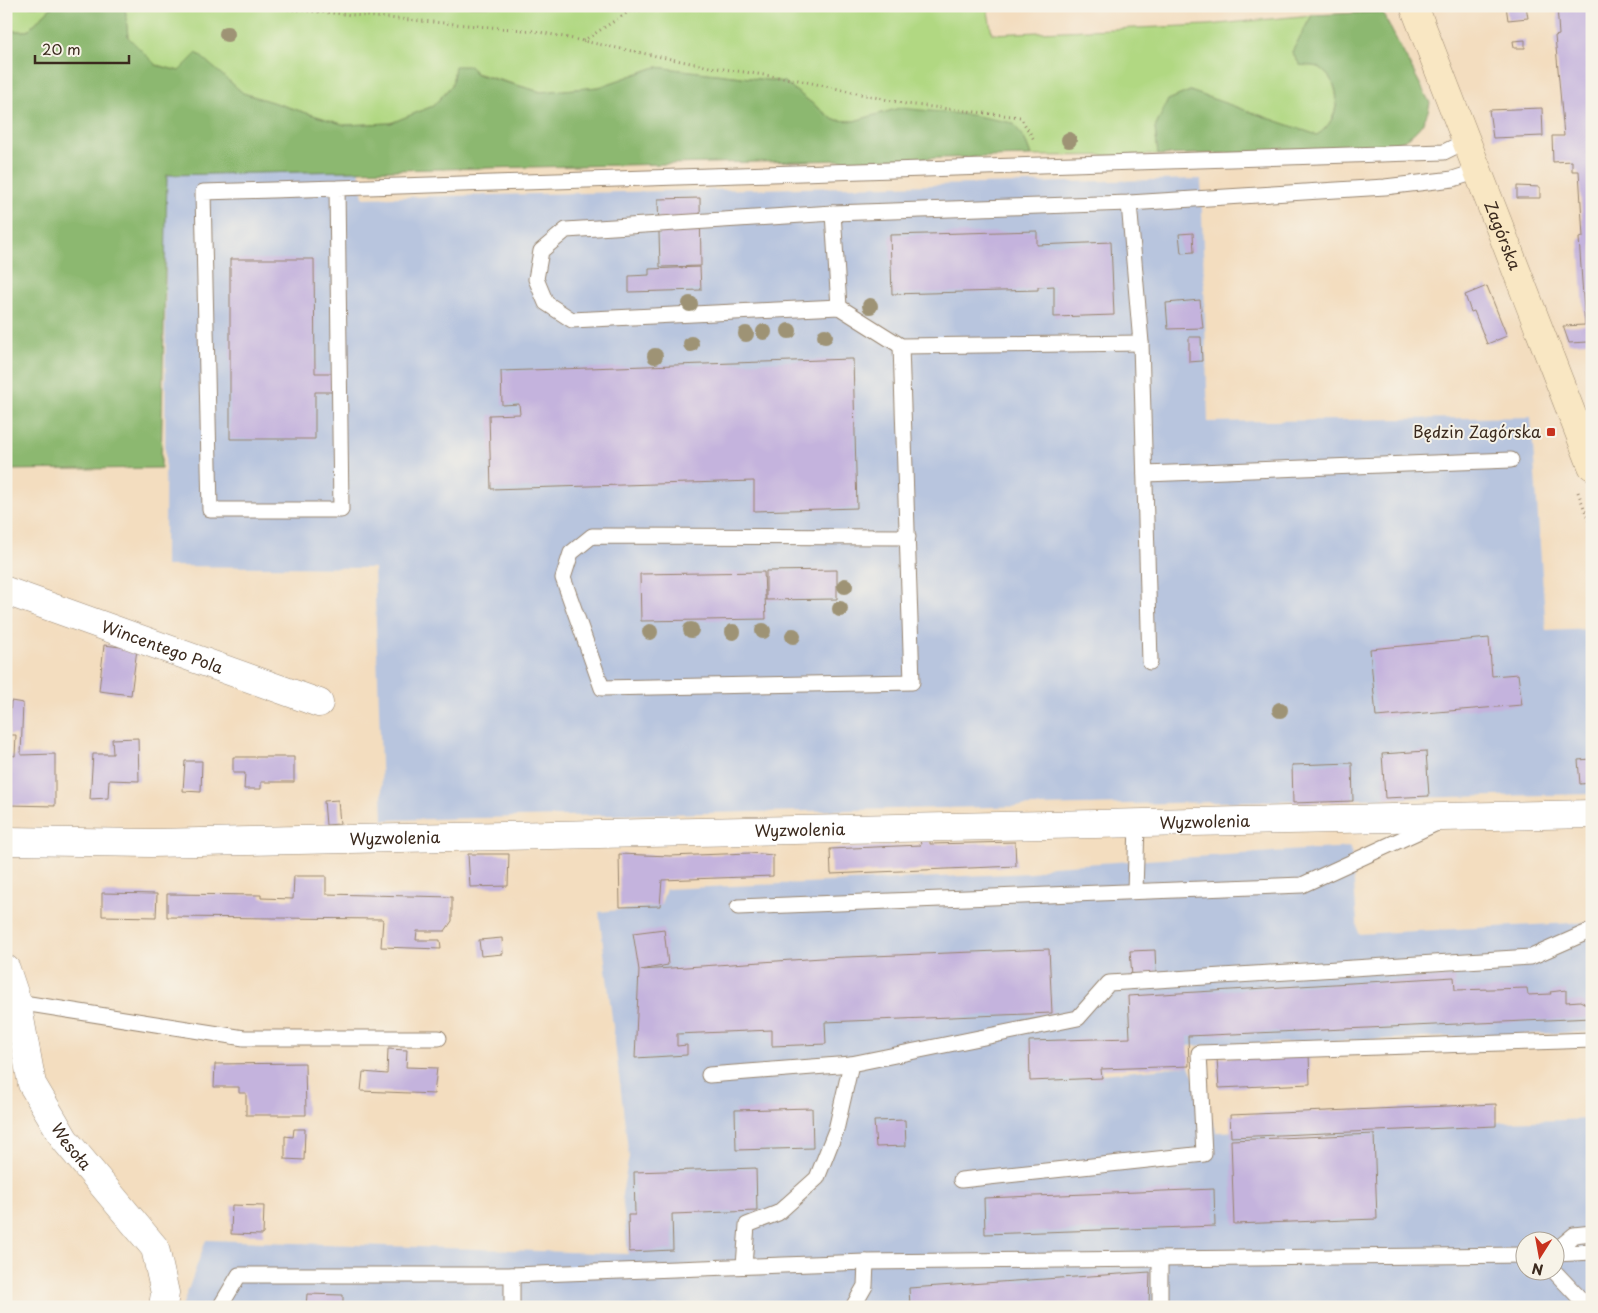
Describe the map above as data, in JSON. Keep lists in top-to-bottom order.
{
  "streets": {
    "street": [
      "Zagórska",
      "Wincentego Pola",
      "Wyzwolenia",
      "Wesoła"
    ]
  },
  "places": {
    "transit": ["Będzin Zagórska"]
  },
  "scale_bar": "20 m",
  "north": "bottom"
}
